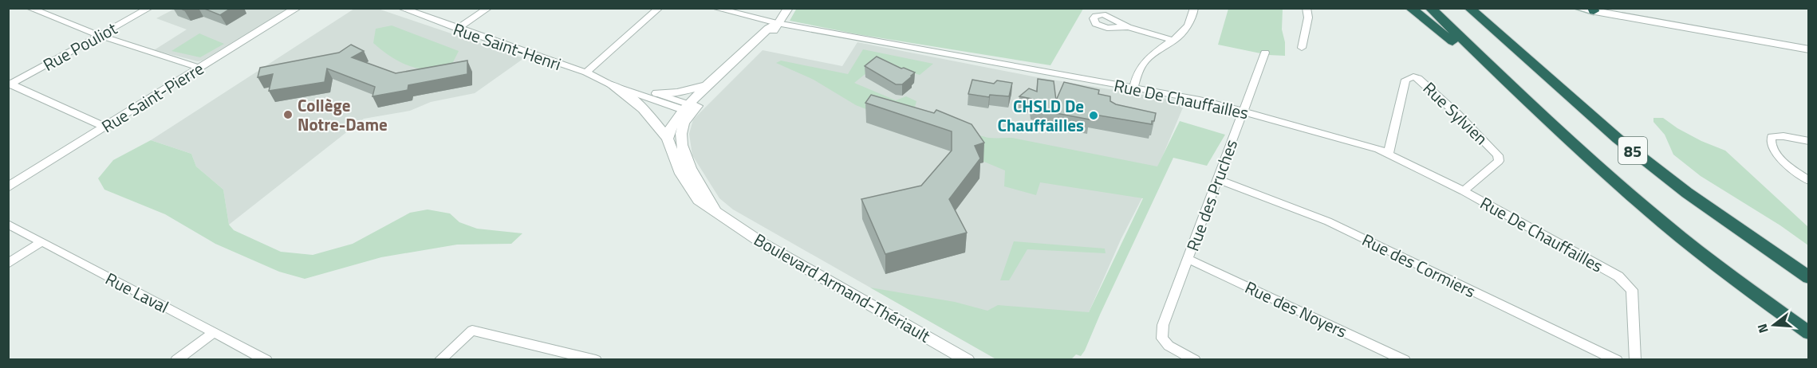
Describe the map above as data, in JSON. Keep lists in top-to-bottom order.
{
  "streets": {
    "highway": ["85"],
    "street": [
      "Rue Pouliot",
      "Rue Saint-Henri",
      "Rue Saint-Pierre",
      "Rue De Chauffailles",
      "Rue Sylvien",
      "Rue des Pruches",
      "Rue des Cormiers",
      "Boulevard Armand-Thériault",
      "Rue Laval",
      "Rue des Noyers"
    ]
  },
  "crossings": [
    ["Rue Saint-Henri", "Boulevard Armand-Thériault"],
    ["Rue De Chauffailles", "Rue Sylvien"],
    ["Rue De Chauffailles", "Rue des Pruches"],
    ["Rue De Chauffailles", "Boulevard Armand-Thériault"],
    ["Rue des Pruches", "Rue des Cormiers"],
    ["Rue des Pruches", "Rue des Noyers"]
  ],
  "places": ["Collège Notre-Dame", "CHSLD De Chauffailles"],
  "north": "left"
}
